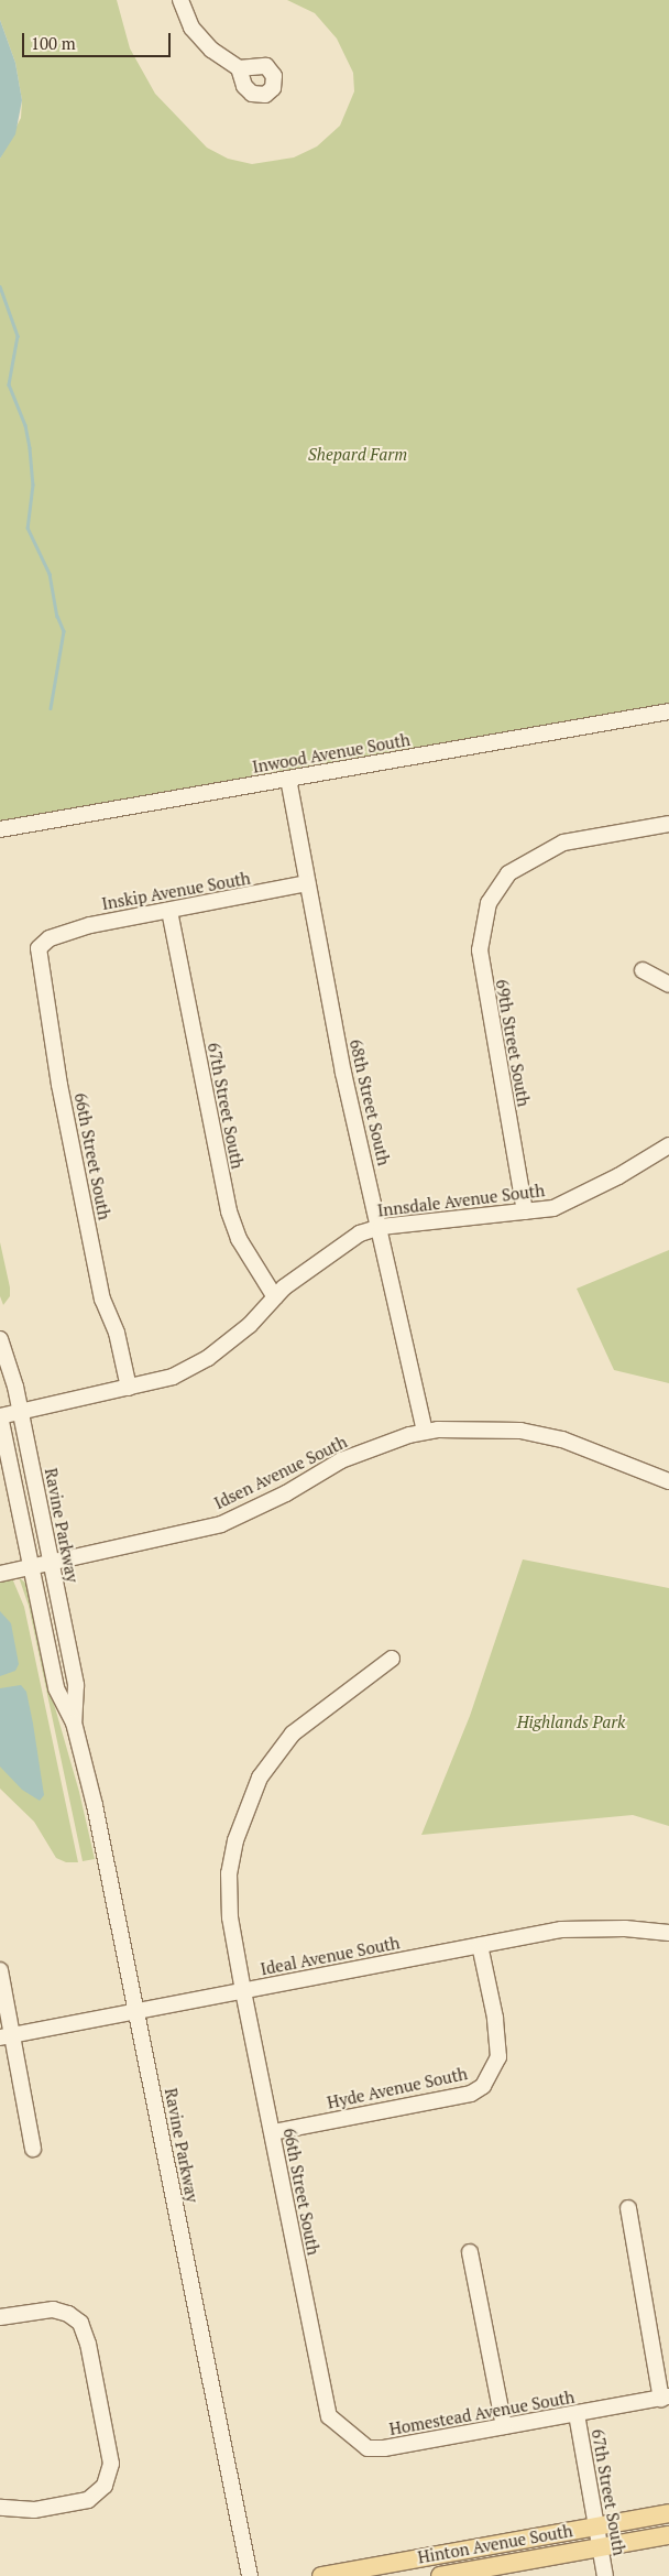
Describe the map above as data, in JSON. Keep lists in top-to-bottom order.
{
  "streets": {
    "main road": ["Hinton Avenue South"],
    "street": [
      "Inwood Avenue South",
      "Inskip Avenue South",
      "69th Street South",
      "68th Street South",
      "67th Street South",
      "66th Street South",
      "Innsdale Avenue South",
      "Idsen Avenue South",
      "Ravine Parkway",
      "Ideal Avenue South",
      "Hyde Avenue South",
      "Homestead Avenue South"
    ]
  },
  "crossings": [
    ["Inwood Avenue South", "68th Street South"],
    ["Inskip Avenue South", "68th Street South"],
    ["Inskip Avenue South", "67th Street South"],
    ["Inskip Avenue South", "66th Street South"],
    ["69th Street South", "Innsdale Avenue South"],
    ["68th Street South", "Innsdale Avenue South"],
    ["68th Street South", "Idsen Avenue South"],
    ["67th Street South", "Innsdale Avenue South"],
    ["67th Street South", "Homestead Avenue South"],
    ["67th Street South", "Hinton Avenue South"],
    ["66th Street South", "Innsdale Avenue South"],
    ["66th Street South", "Ideal Avenue South"],
    ["66th Street South", "Hyde Avenue South"],
    ["66th Street South", "Homestead Avenue South"],
    ["Innsdale Avenue South", "Ravine Parkway"],
    ["Idsen Avenue South", "Ravine Parkway"],
    ["Ravine Parkway", "Ideal Avenue South"],
    ["Ideal Avenue South", "Hyde Avenue South"]
  ],
  "parks": ["Shepard Farm", "Highlands Park"],
  "scale_bar": "100 m"
}
